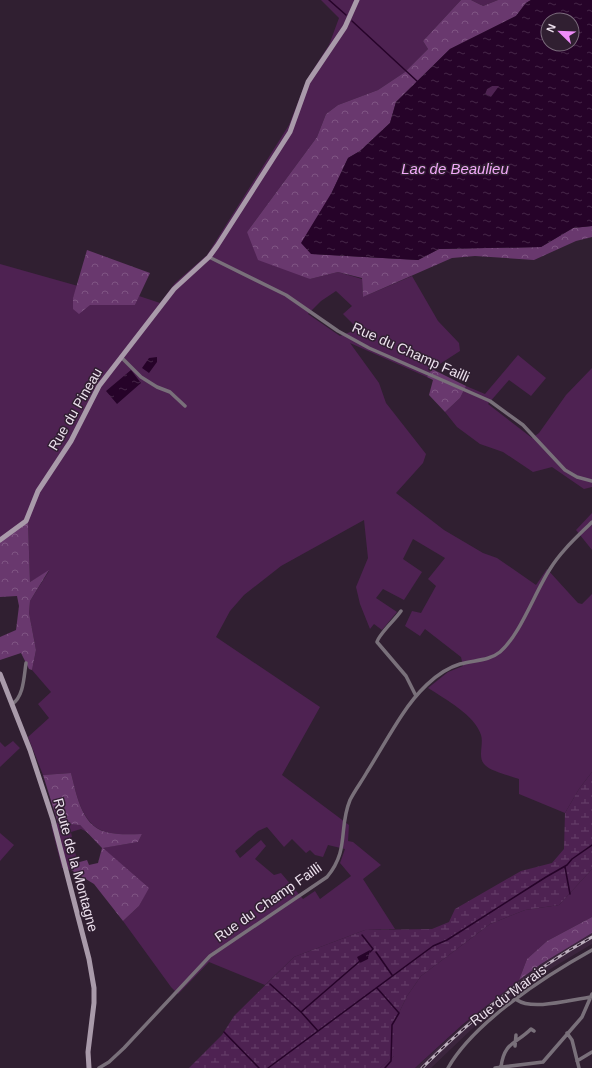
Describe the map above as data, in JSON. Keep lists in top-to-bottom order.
{
  "streets": {
    "street": [
      "Rue du Champ Failli",
      "Rue du Pineau",
      "Route de la Montagne",
      "Rue du Marais"
    ]
  },
  "crossings": [
    ["Rue du Champ Failli", "Rue du Pineau"]
  ],
  "water": ["Lac de Beaulieu"],
  "north": "top left"
}
